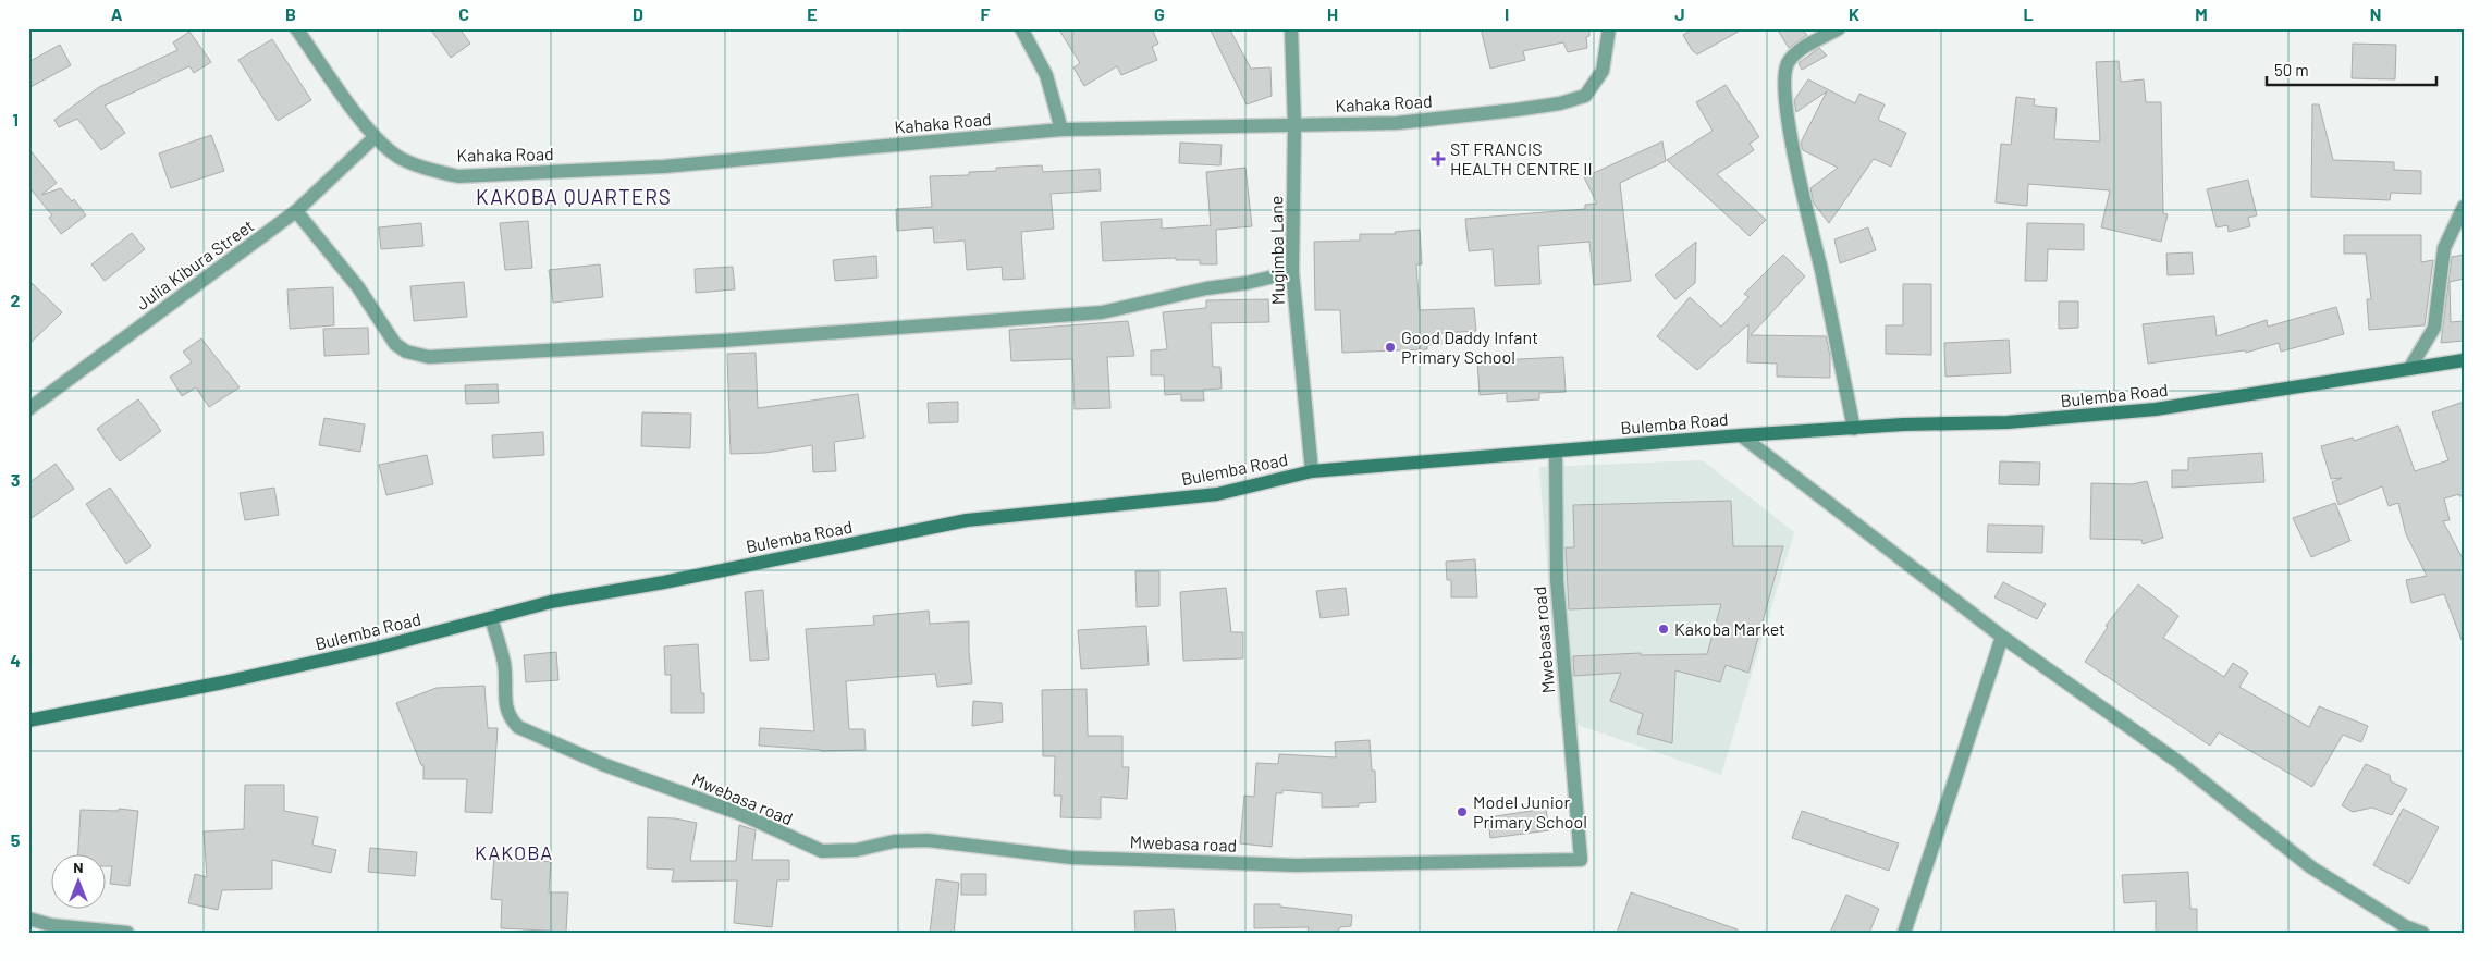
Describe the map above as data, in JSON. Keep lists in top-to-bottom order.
{
  "streets": {
    "main road": ["Bulemba Road"],
    "street": [
      "Kahaka Road",
      "Mugimba Lane",
      "Julia Kibura Street",
      "Mwebasa road"
    ]
  },
  "crossings": [
    ["Kahaka Road", "Mugimba Lane"],
    ["Kahaka Road", "Julia Kibura Street"],
    ["Mugimba Lane", "Bulemba Road"],
    ["Bulemba Road", "Mwebasa road"]
  ],
  "districts": ["KAKOBA QUARTERS", "KAKOBA"],
  "places": {
    "health": ["ST FRANCIS HEALTH CENTRE II"],
    "other": ["Good Daddy Infant Primary School", "Kakoba Market", "Model Junior Primary School"]
  },
  "scale_bar": "50 m",
  "north": "top",
  "grid": {
    "columns": [
      "A",
      "B",
      "C",
      "D",
      "E",
      "F",
      "G",
      "H",
      "I",
      "J",
      "K",
      "L",
      "M",
      "N"
    ],
    "rows": [
      "1",
      "2",
      "3",
      "4",
      "5"
    ]
  }
}
